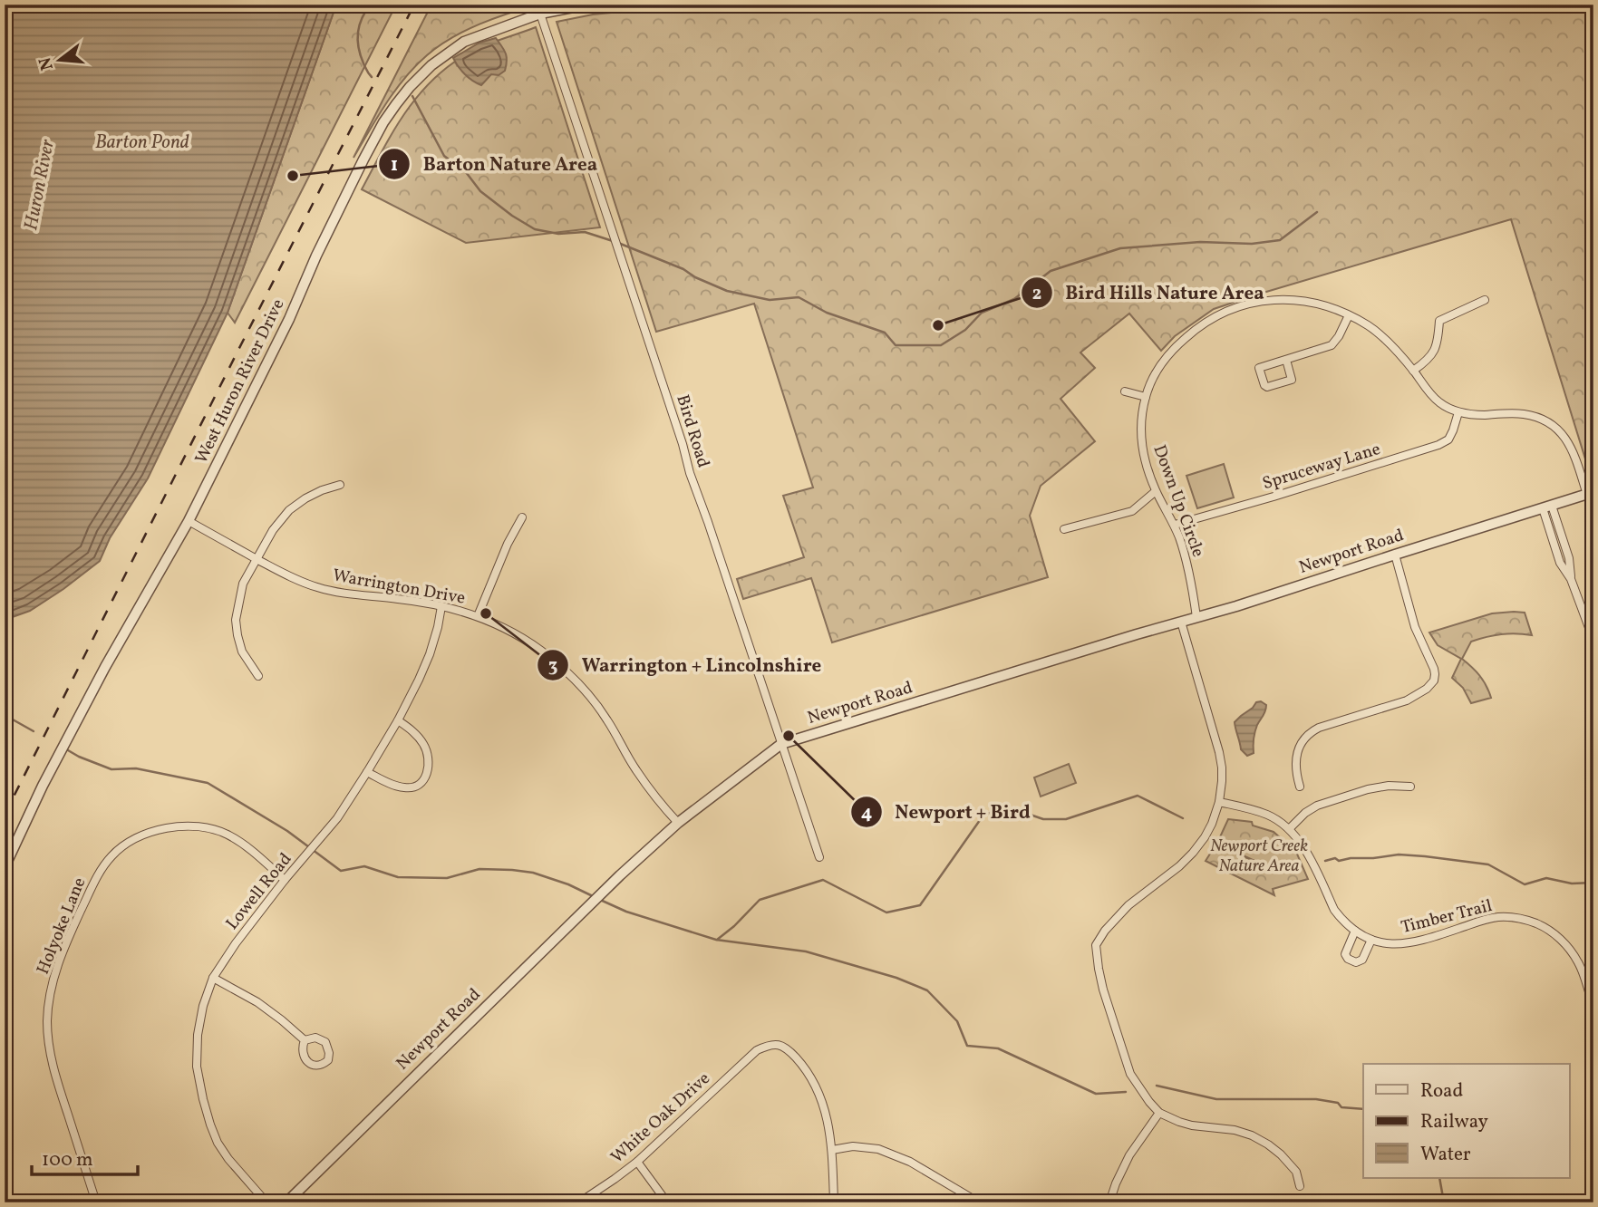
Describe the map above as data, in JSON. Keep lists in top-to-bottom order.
{
  "streets": {
    "street": [
      "West Huron River Drive",
      "Bird Road",
      "Spruceway Lane",
      "Down Up Circle",
      "Newport Road",
      "Warrington Drive",
      "Lowell Road",
      "Timber Trail",
      "Holyoke Lane",
      "White Oak Drive"
    ]
  },
  "crossings": [
    ["West Huron River Drive", "Bird Road"],
    ["West Huron River Drive", "Warrington Drive"],
    ["Bird Road", "Newport Road"],
    ["Spruceway Lane", "Down Up Circle"],
    ["Down Up Circle", "Newport Road"],
    ["Newport Road", "Warrington Drive"],
    ["Warrington Drive", "Lowell Road"],
    ["Lowell Road", "Holyoke Lane"]
  ],
  "water": ["Barton Pond", "Huron River"],
  "parks": ["Newport Creek Nature Area"],
  "places": [
    "Barton Nature Area",
    "Bird Hills Nature Area",
    "Warrington + Lincolnshire",
    "Newport + Bird"
  ],
  "legend": ["Road", "Railway", "Water"],
  "scale_bar": "100 m",
  "north": "left"
}
